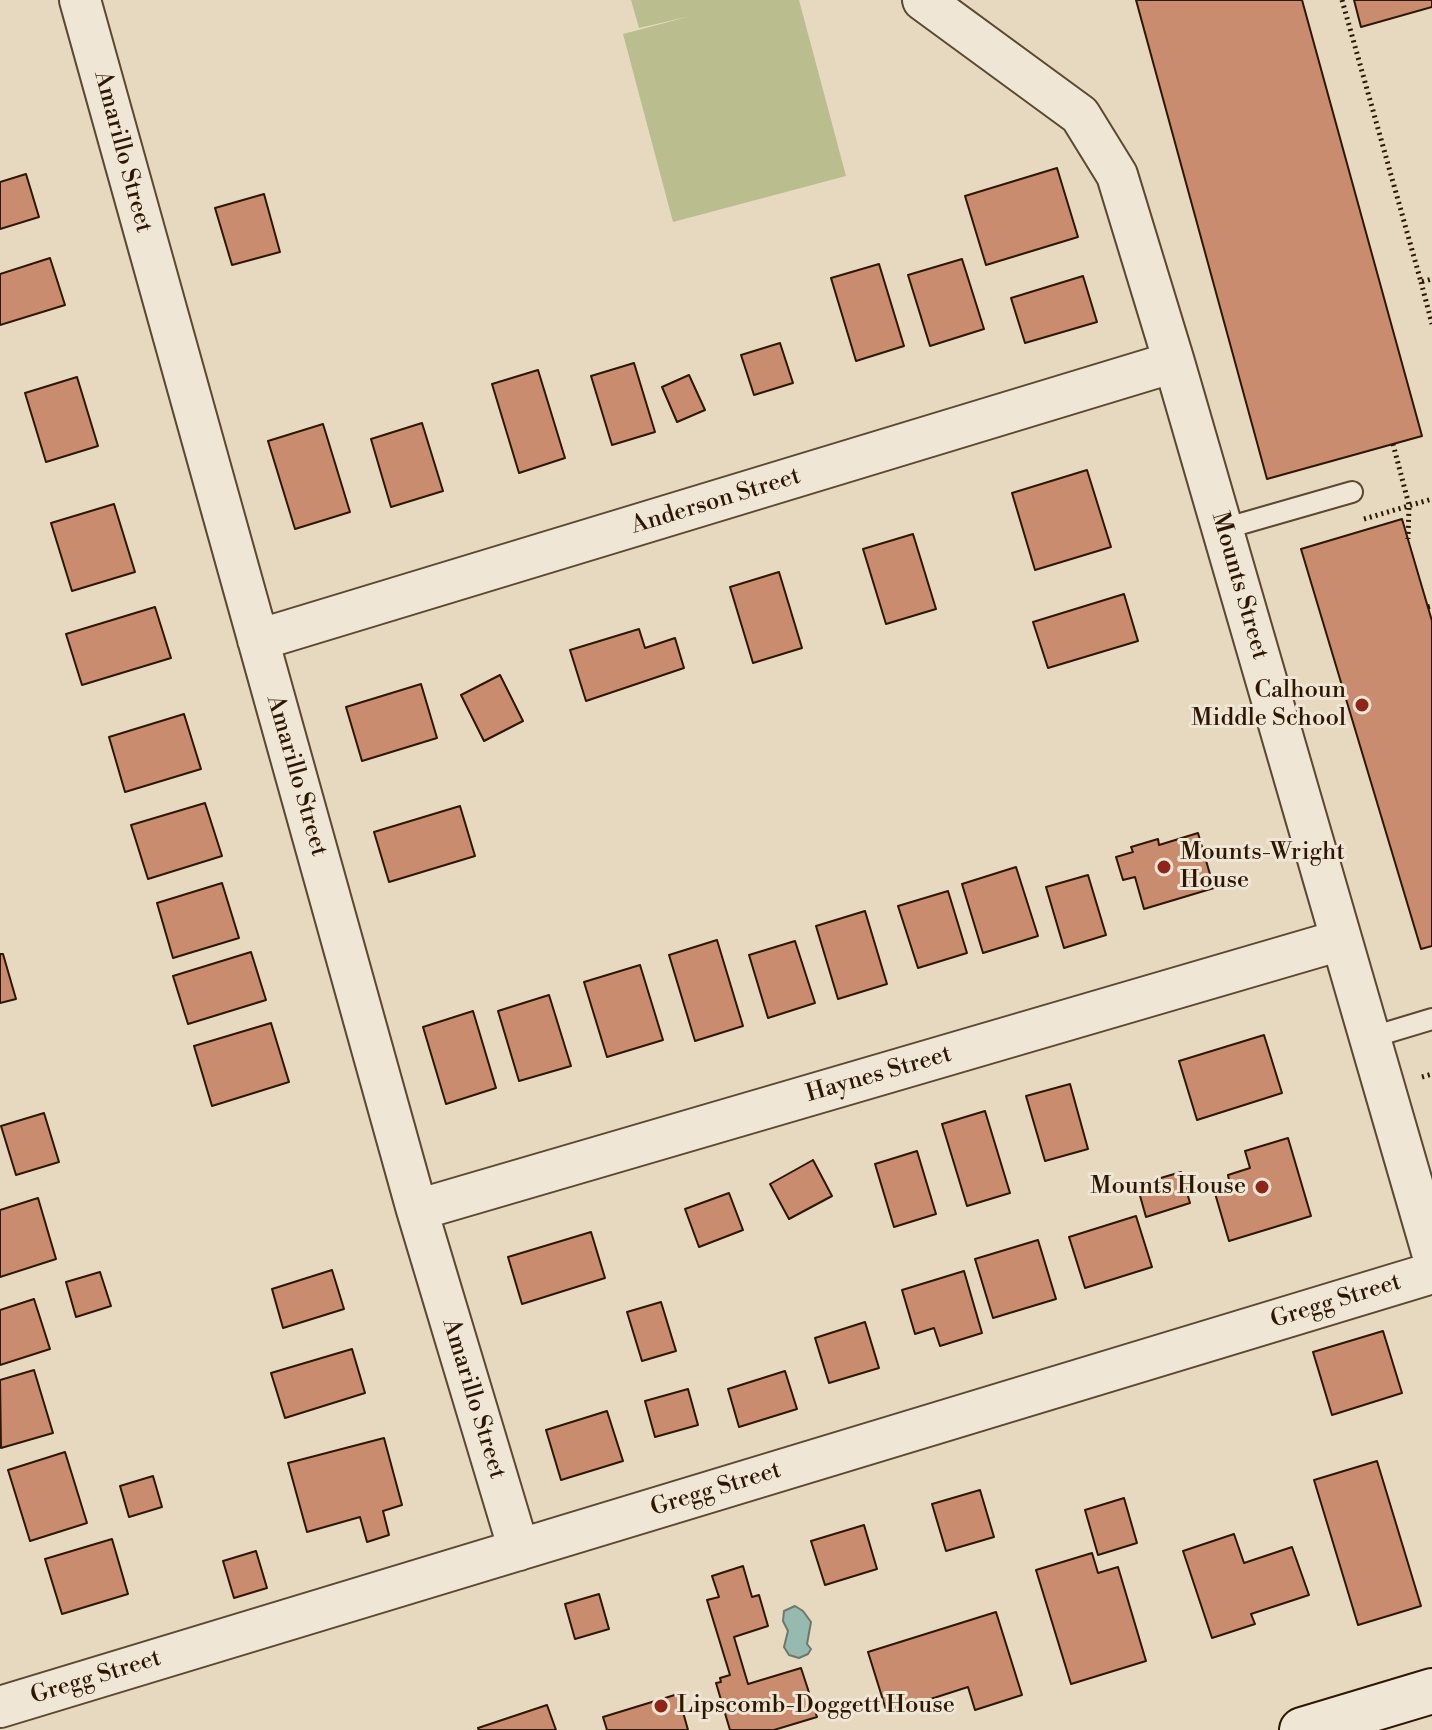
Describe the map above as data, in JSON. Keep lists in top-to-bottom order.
{
  "streets": {
    "street": [
      "Amarillo Street",
      "Anderson Street",
      "Mounts Street",
      "Haynes Street",
      "Gregg Street"
    ]
  },
  "crossings": [
    ["Amarillo Street", "Anderson Street"],
    ["Amarillo Street", "Haynes Street"],
    ["Amarillo Street", "Gregg Street"],
    ["Anderson Street", "Mounts Street"],
    ["Mounts Street", "Haynes Street"]
  ],
  "places": [
    "Calhoun Middle School",
    "Mounts-Wright House",
    "Mounts House",
    "Lipscomb-Doggett House"
  ]
}
